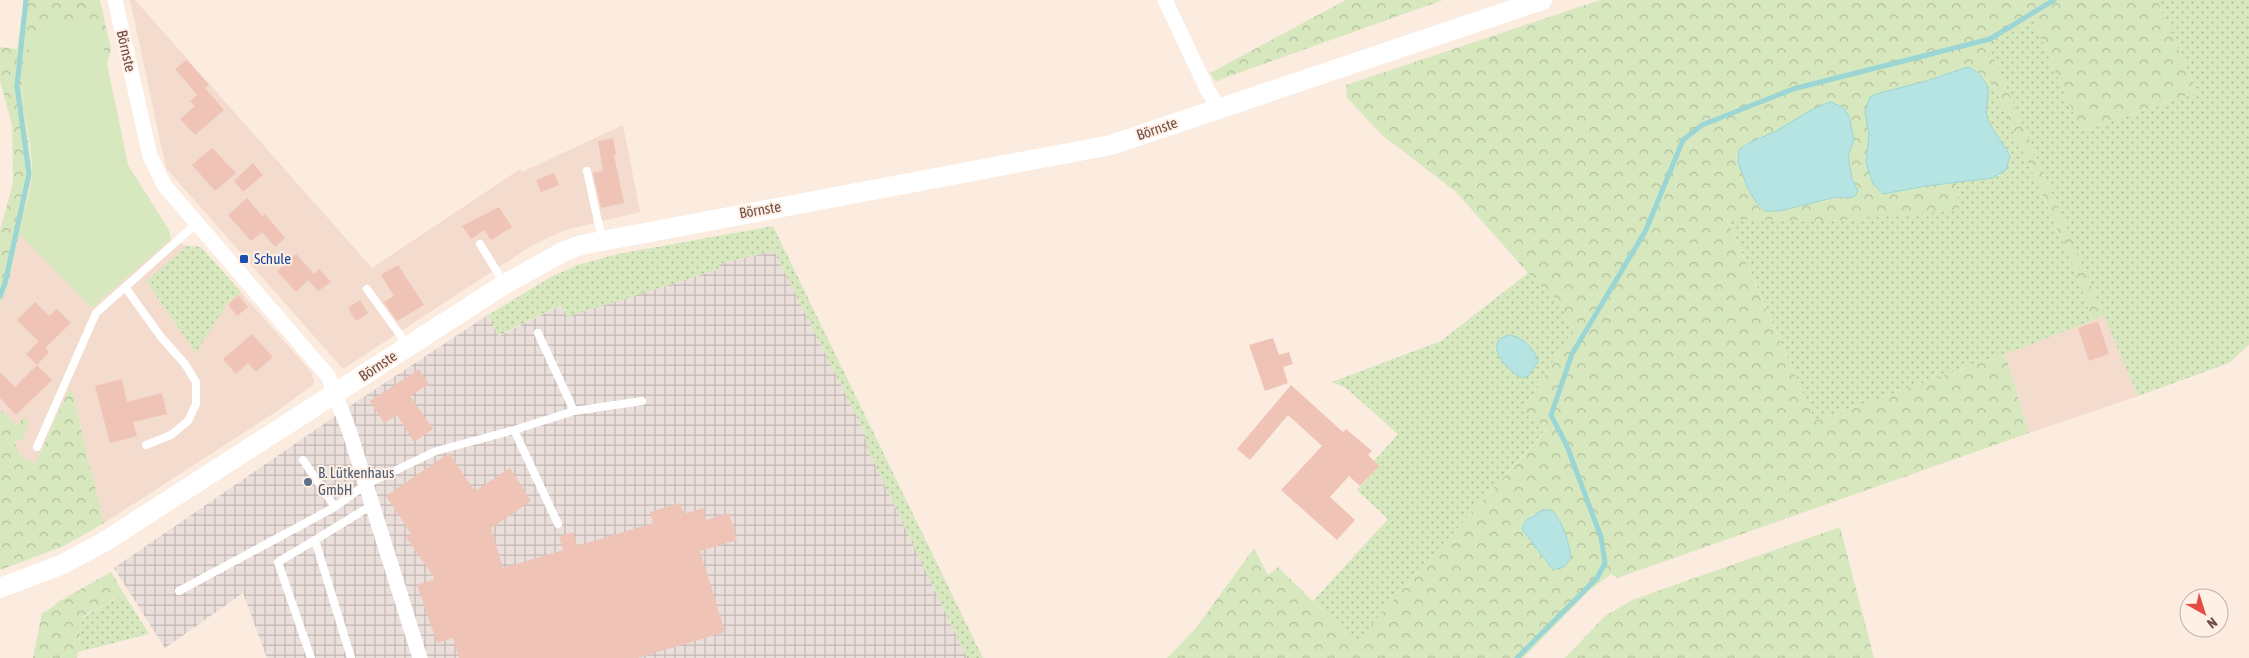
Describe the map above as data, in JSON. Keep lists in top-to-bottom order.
{
  "streets": {
    "street": ["Börnste"]
  },
  "places": {
    "transit": ["Schule"],
    "other": ["B. Lütkenhaus GmbH"]
  },
  "north": "bottom right"
}
